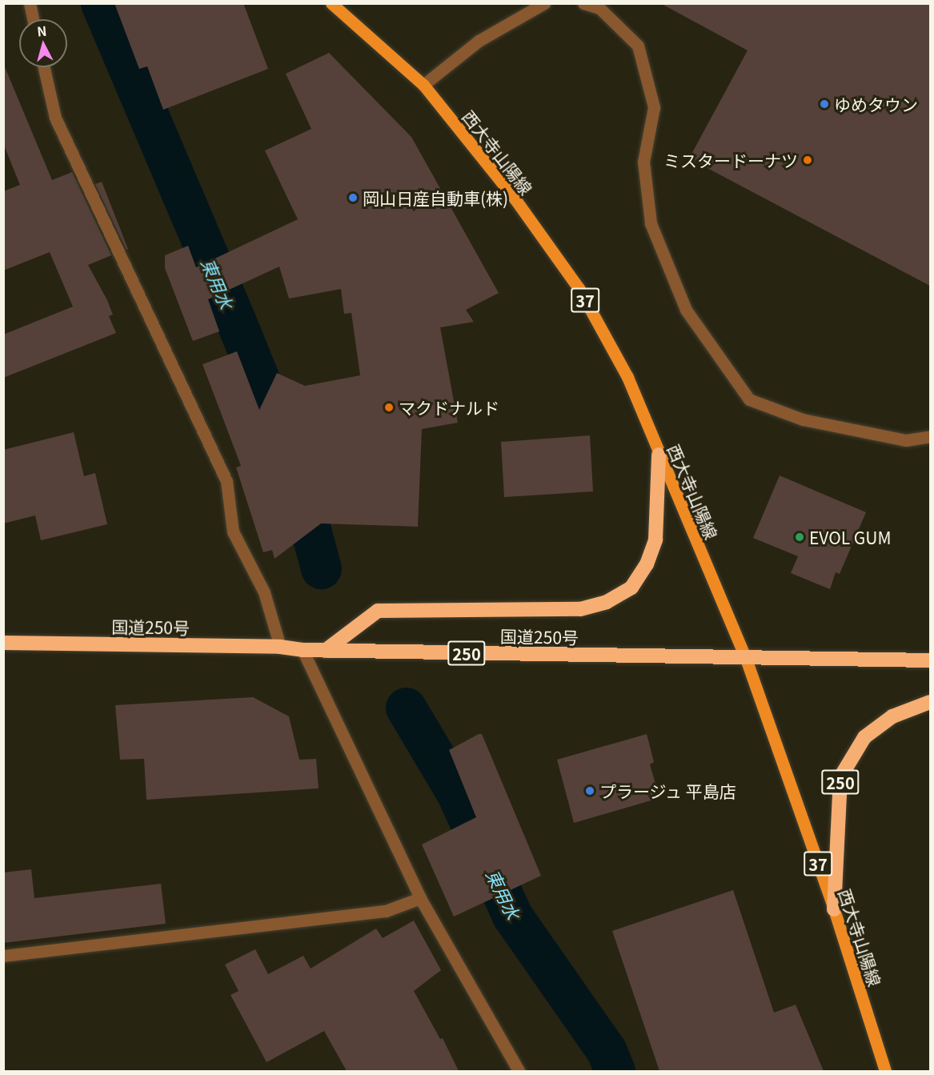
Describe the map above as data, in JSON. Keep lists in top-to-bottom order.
{
  "streets": {
    "highway": ["国道250号", "250"],
    "main road": ["西大寺山陽線", "37"]
  },
  "crossings": [
    ["西大寺山陽線", "国道250号"],
    ["西大寺山陽線", "250"]
  ],
  "water": ["東用水"],
  "places": [
    "ゆめタウン",
    "ミスタードーナツ",
    "岡山日産自動車(株)",
    "マクドナルド",
    "EVOL GUM",
    "プラージュ 平島店"
  ],
  "north": "top"
}
